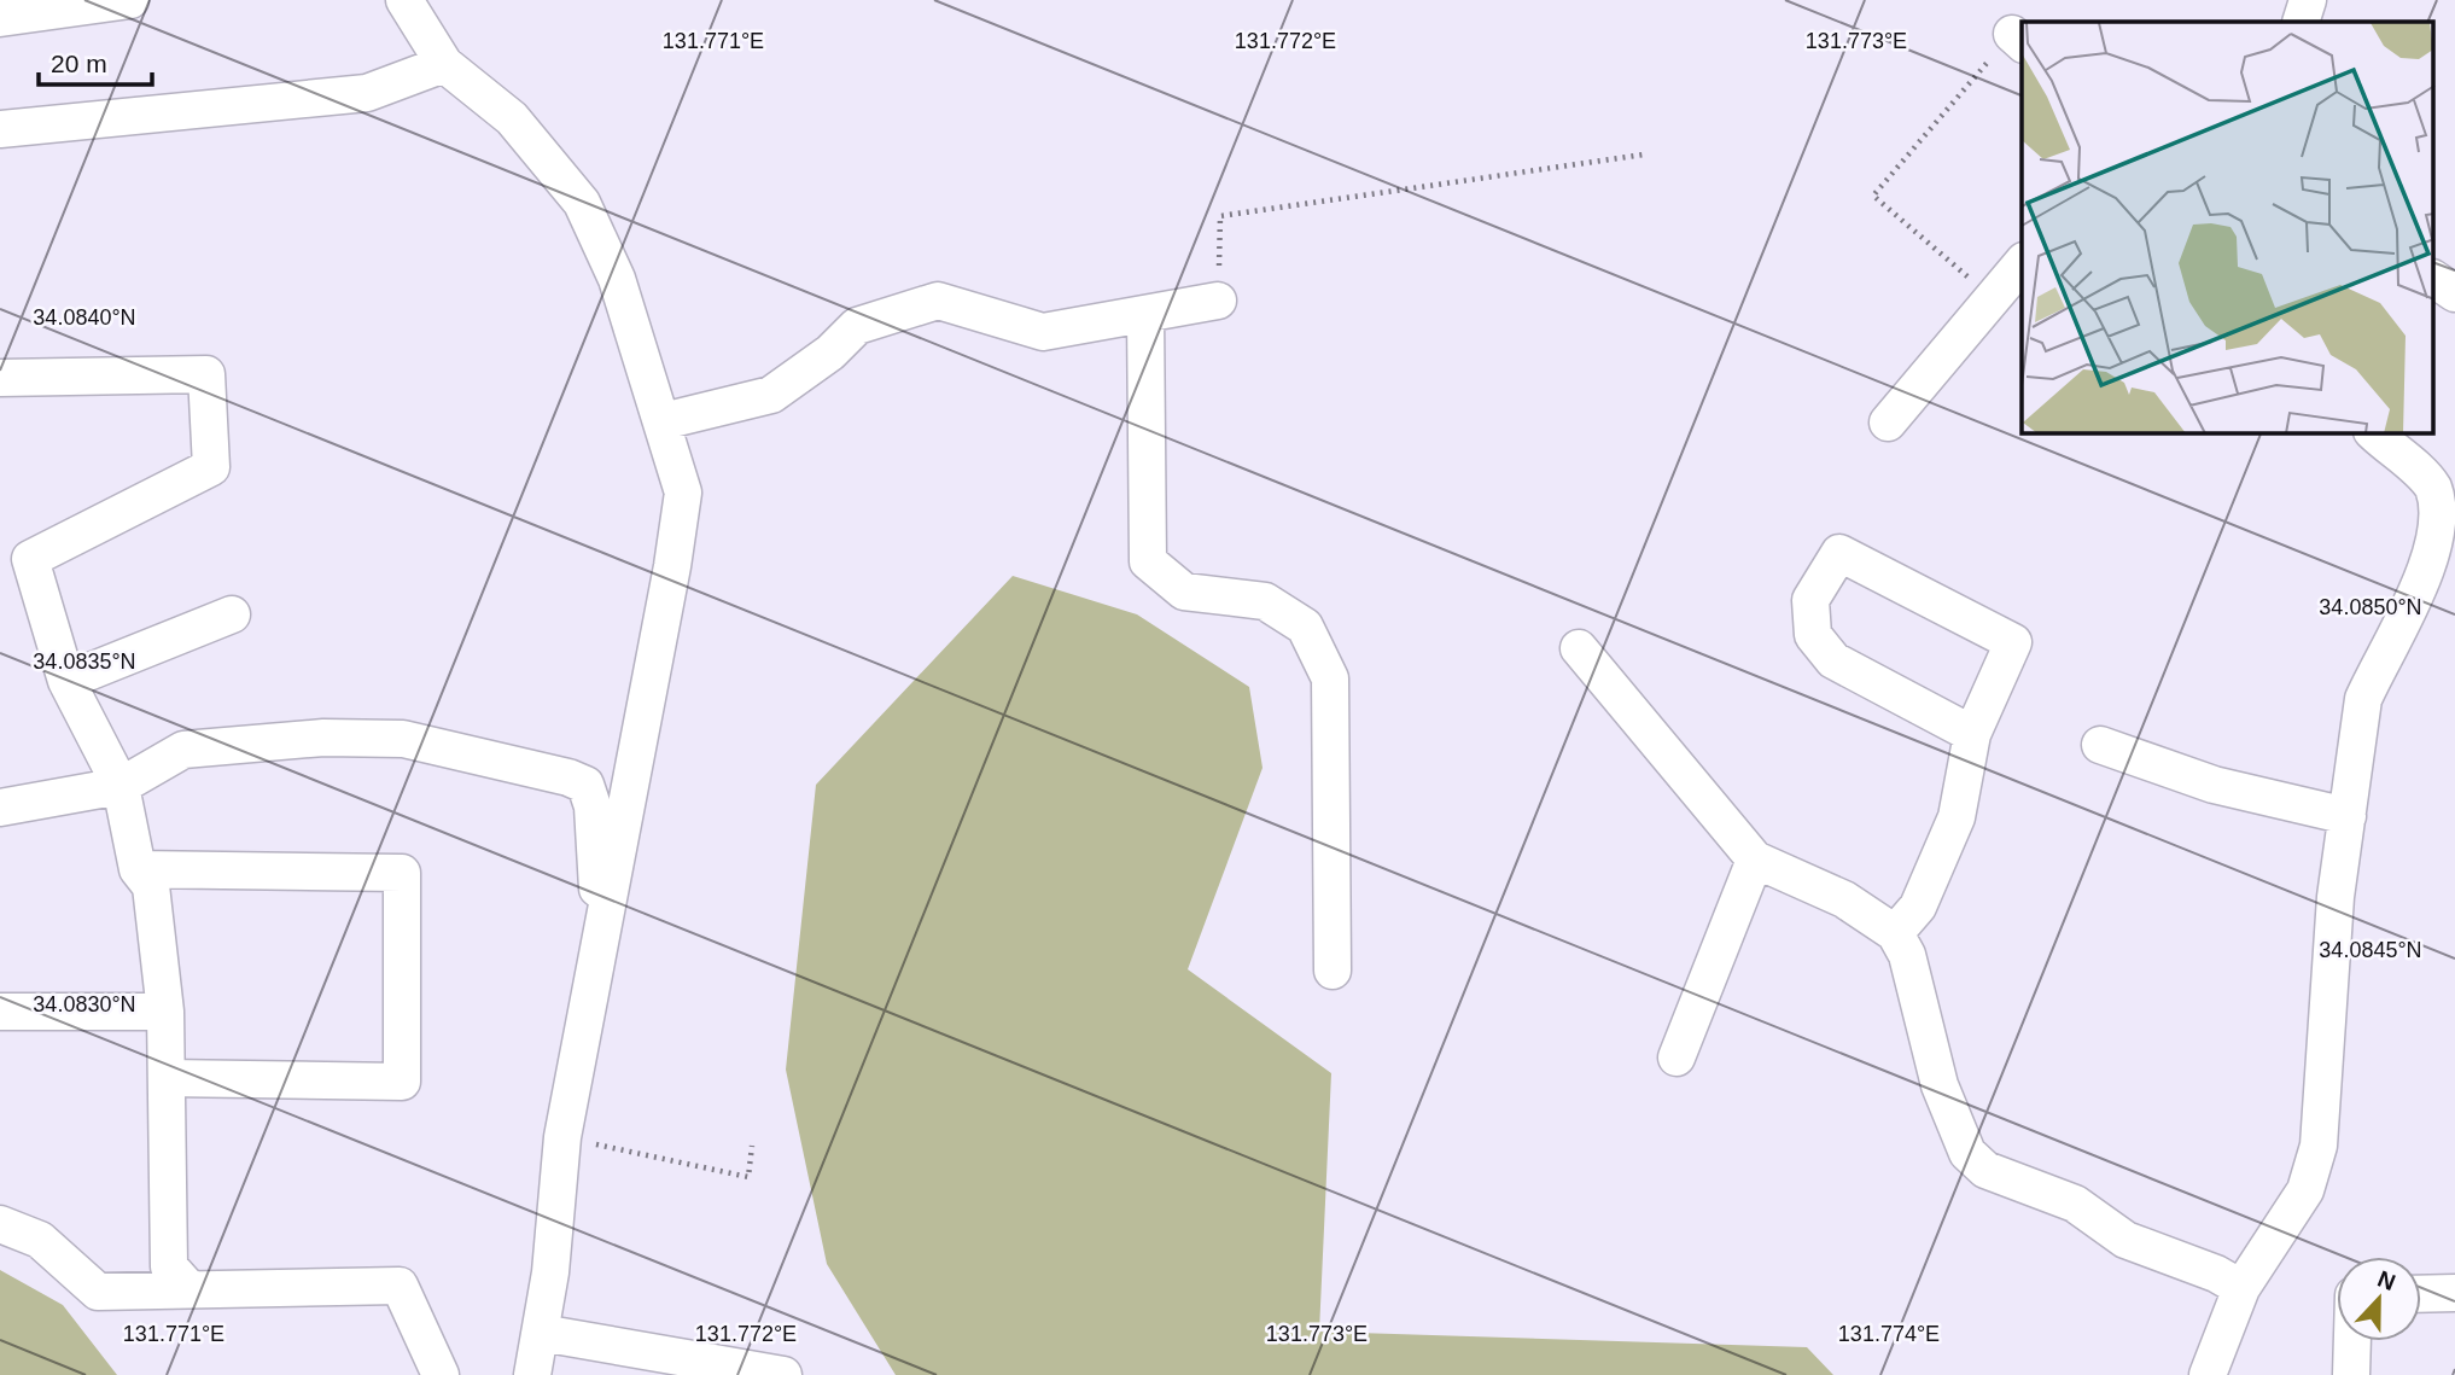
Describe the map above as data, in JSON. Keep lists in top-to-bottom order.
{
  "scale_bar": "20 m",
  "north": "top",
  "coordinates": [
    "131.771°E",
    "131.772°E",
    "131.773°E",
    "34.0840°N",
    "34.0850°N",
    "34.0835°N",
    "34.0845°N",
    "34.0830°N",
    "131.774°E"
  ]
}
